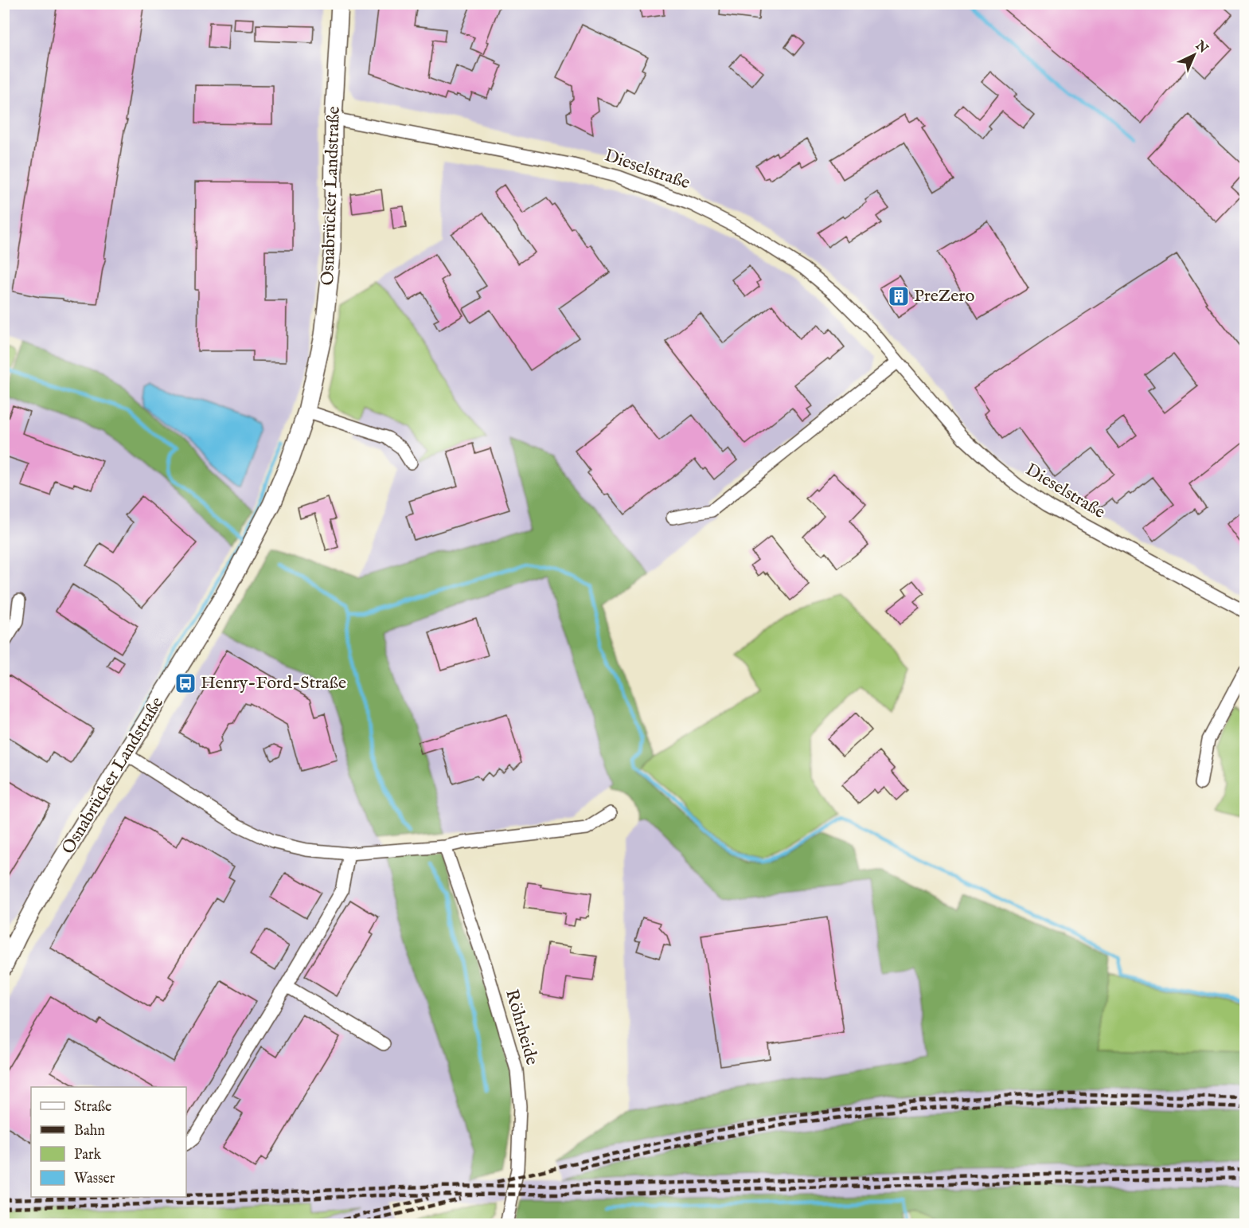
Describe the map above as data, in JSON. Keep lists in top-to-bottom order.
{
  "streets": {
    "street": ["Dieselstraße", "Osnabrücker Landstraße", "Röhrheide"]
  },
  "crossings": [
    ["Dieselstraße", "Osnabrücker Landstraße"]
  ],
  "places": {
    "building": ["PreZero"],
    "bus stop": ["Henry-Ford-Straße"]
  },
  "legend": [
    "Straße",
    "Bahn",
    "Park",
    "Wasser"
  ],
  "north": "top right"
}
